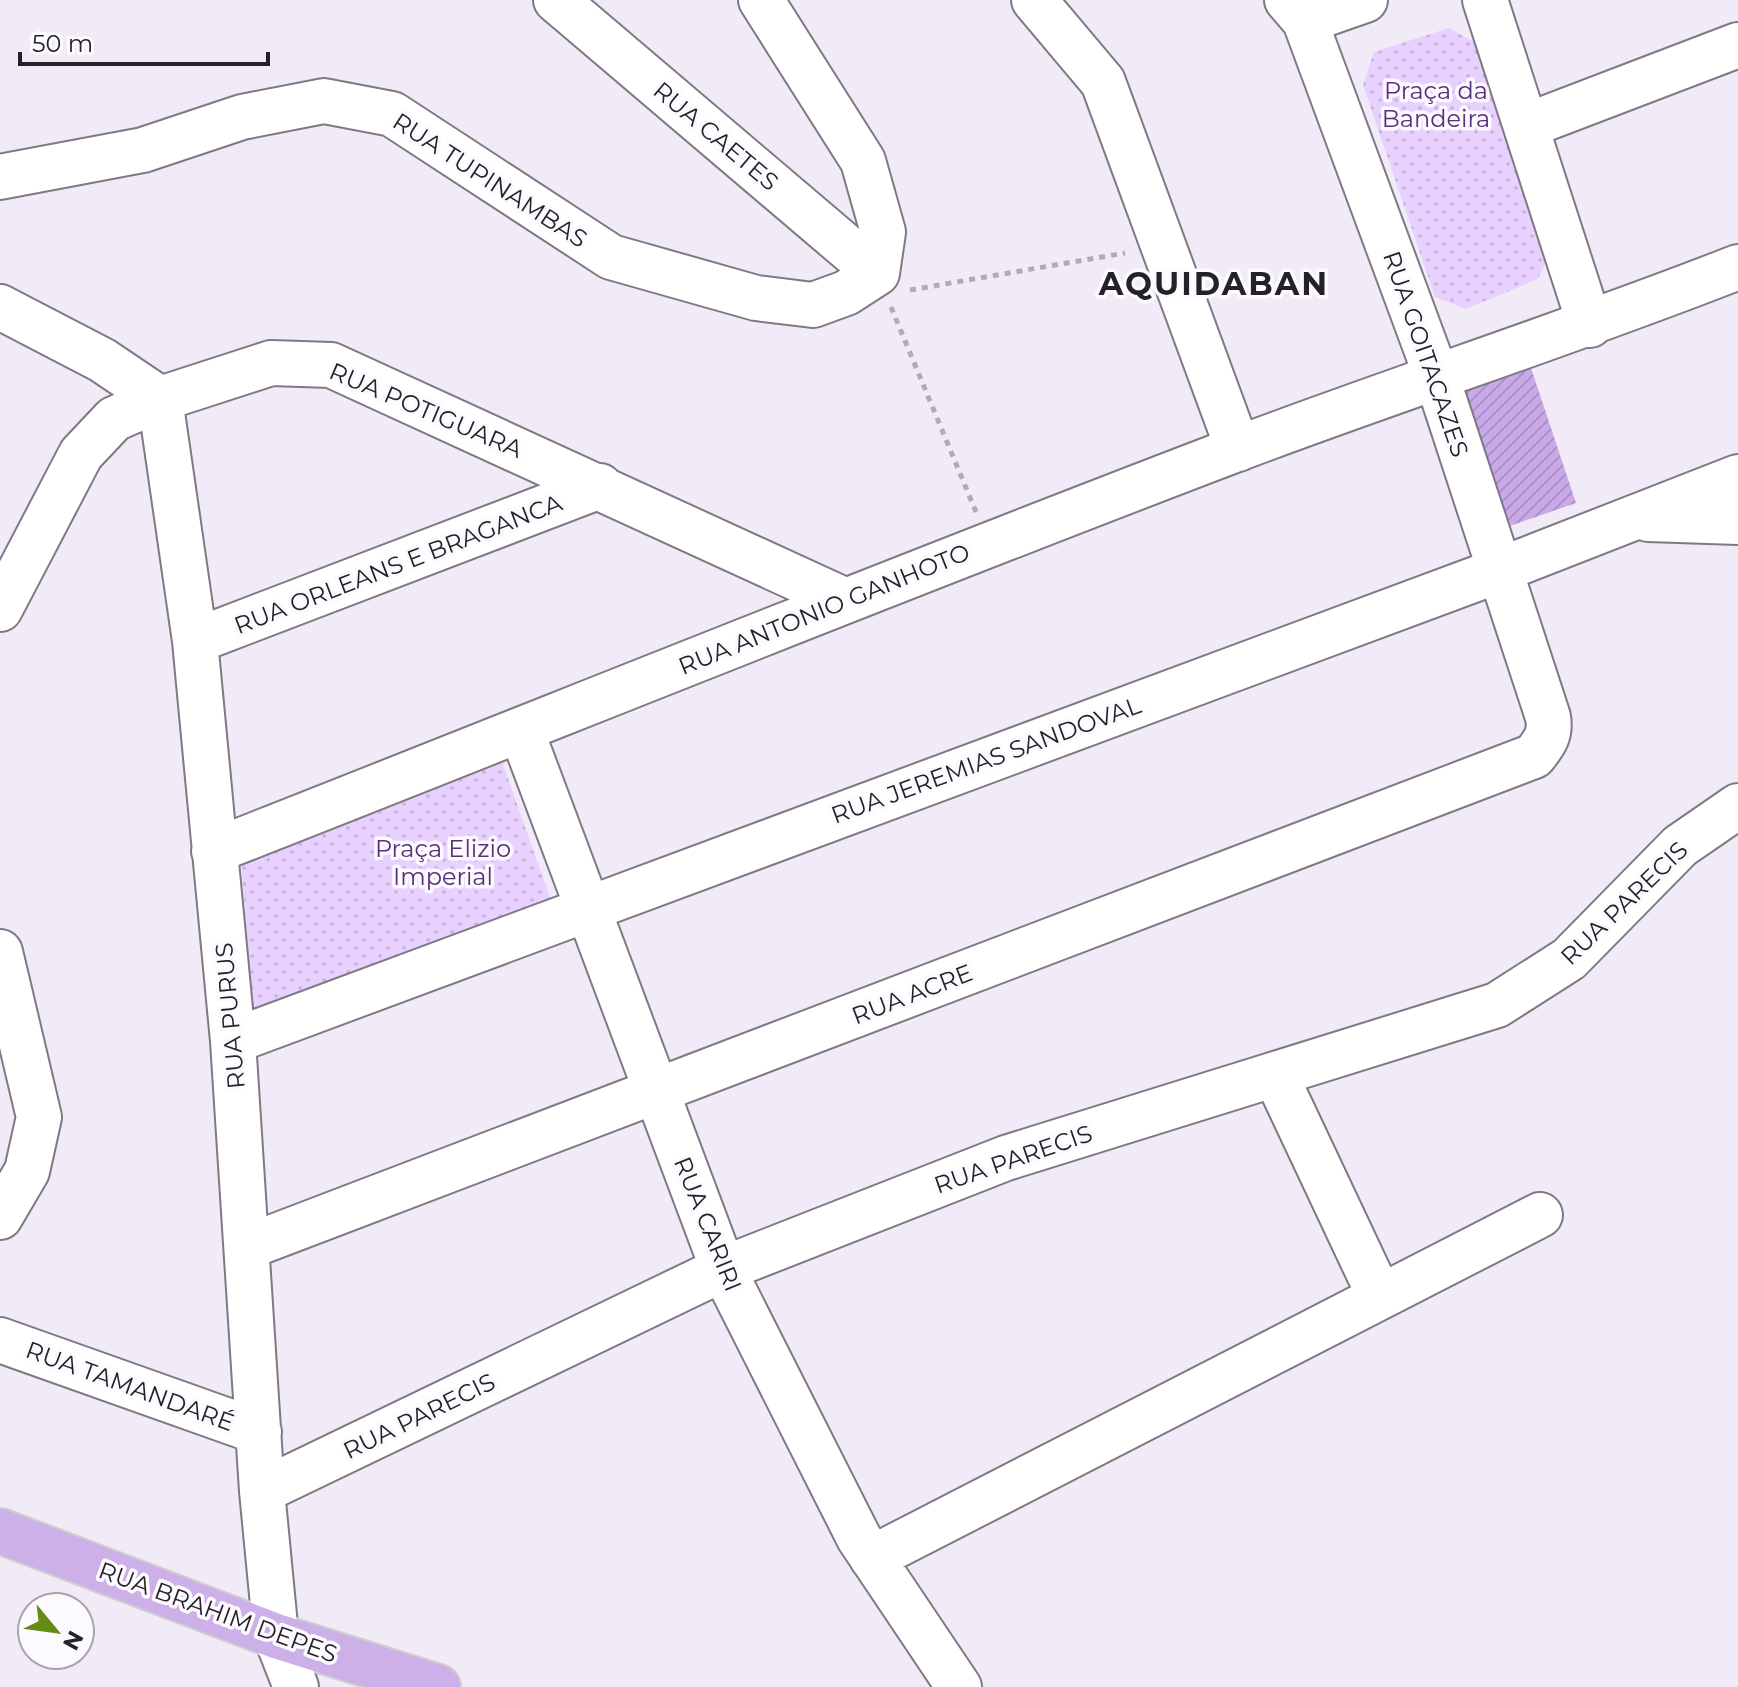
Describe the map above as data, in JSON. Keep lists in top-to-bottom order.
{
  "streets": {
    "main road": ["RUA BRAHIM DEPES"],
    "street": [
      "RUA CAETES",
      "RUA TUPINAMBAS",
      "RUA GOITACAZES",
      "RUA POTIGUARA",
      "RUA ORLEANS E BRAGANCA",
      "RUA ANTONIO GANHOTO",
      "RUA JEREMIAS SANDOVAL",
      "RUA PARECIS",
      "RUA ACRE",
      "RUA PURUS",
      "RUA CARIRI",
      "RUA TAMANDARÉ"
    ]
  },
  "crossings": [
    ["RUA CAETES", "RUA TUPINAMBAS"],
    ["RUA GOITACAZES", "RUA ANTONIO GANHOTO"],
    ["RUA GOITACAZES", "RUA JEREMIAS SANDOVAL"],
    ["RUA GOITACAZES", "RUA ACRE"],
    ["RUA POTIGUARA", "RUA ORLEANS E BRAGANCA"],
    ["RUA POTIGUARA", "RUA ANTONIO GANHOTO"],
    ["RUA POTIGUARA", "RUA PURUS"],
    ["RUA ORLEANS E BRAGANCA", "RUA PURUS"],
    ["RUA ANTONIO GANHOTO", "RUA PURUS"],
    ["RUA ANTONIO GANHOTO", "RUA CARIRI"],
    ["RUA JEREMIAS SANDOVAL", "RUA PURUS"],
    ["RUA JEREMIAS SANDOVAL", "RUA CARIRI"],
    ["RUA PARECIS", "RUA PURUS"],
    ["RUA PARECIS", "RUA CARIRI"],
    ["RUA ACRE", "RUA PURUS"],
    ["RUA ACRE", "RUA CARIRI"],
    ["RUA PURUS", "RUA TAMANDARÉ"],
    ["RUA PURUS", "RUA BRAHIM DEPES"]
  ],
  "districts": ["AQUIDABAN"],
  "parks": ["Praça da Bandeira", "Praça Elizio Imperial"],
  "scale_bar": "50 m",
  "north": "bottom right"
}
